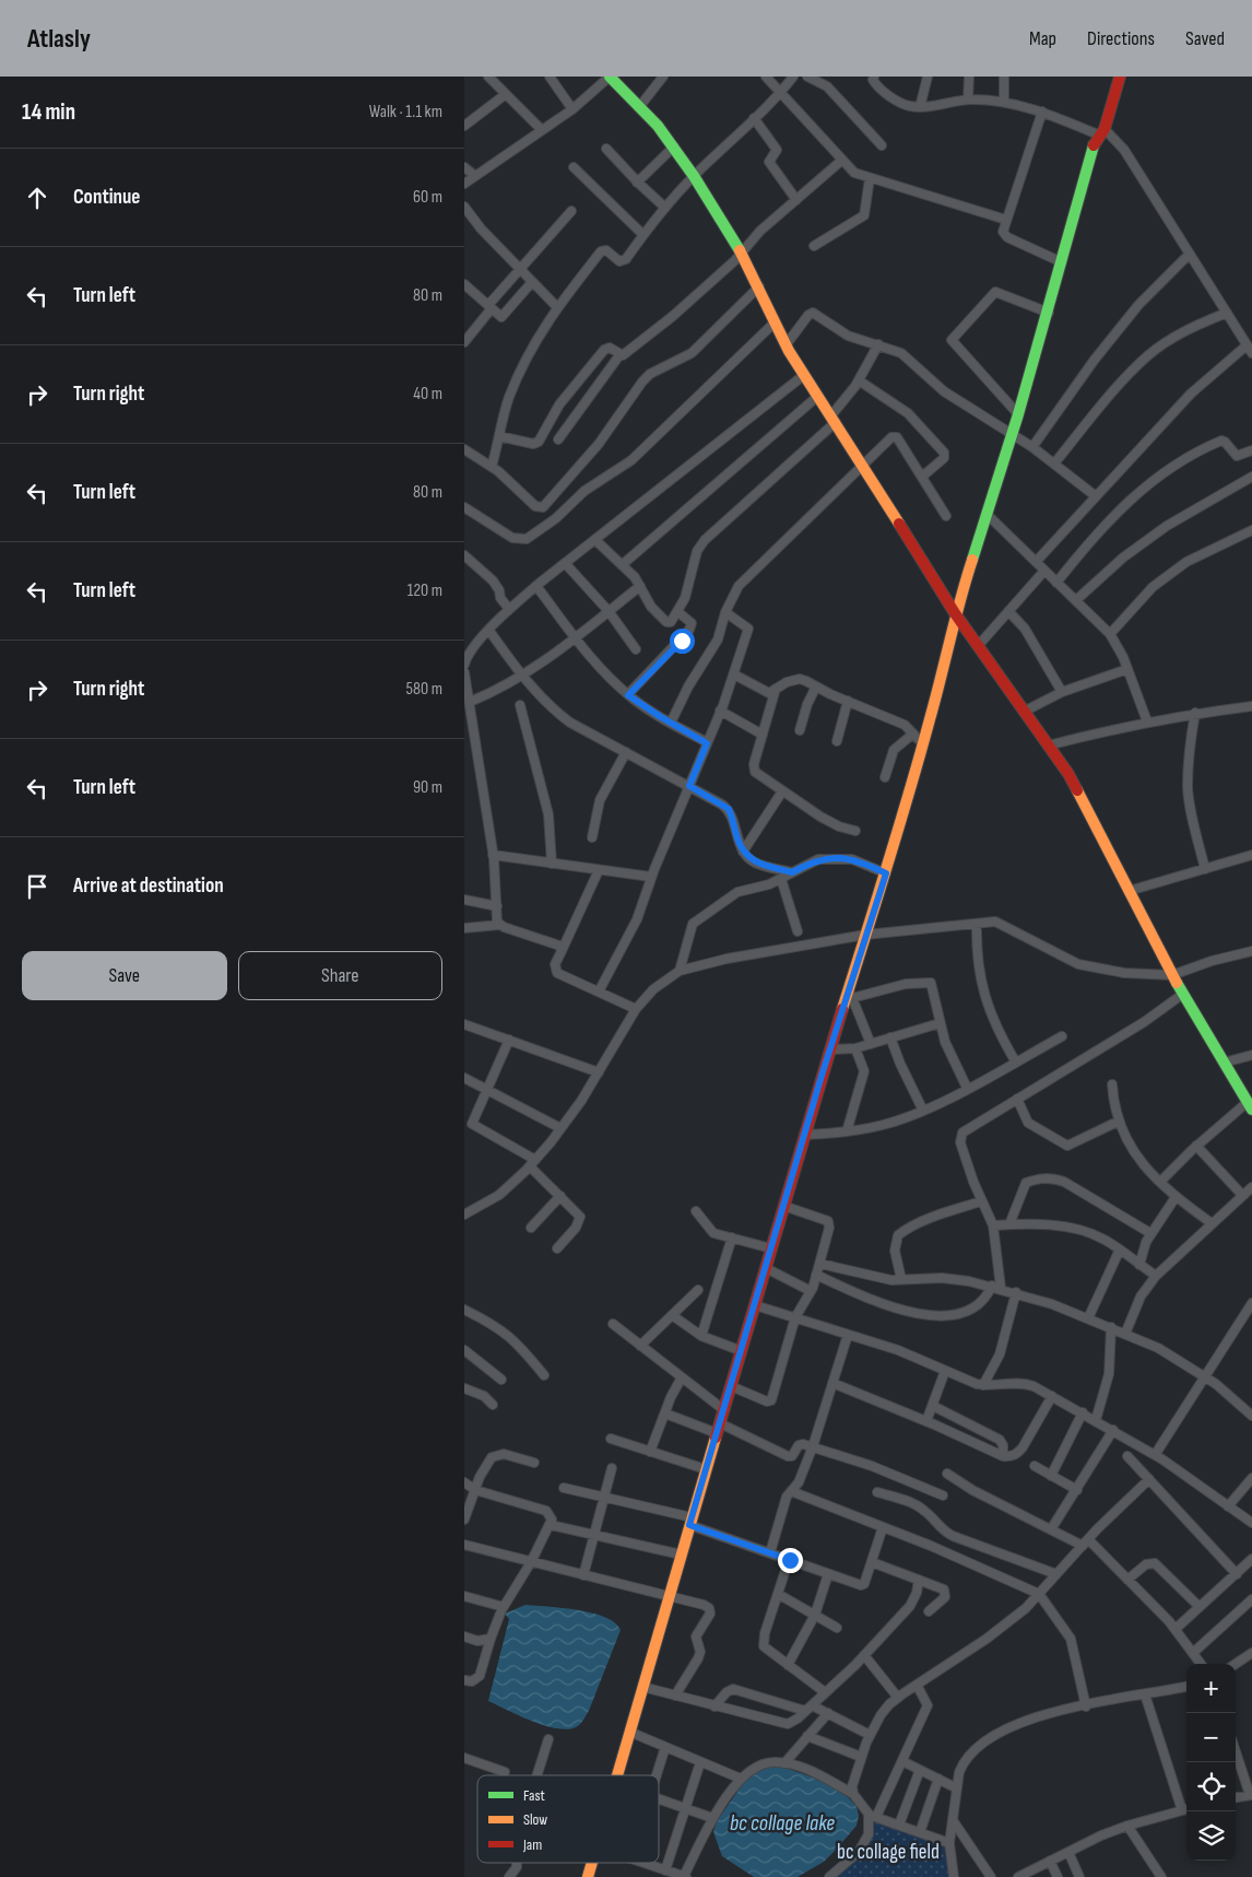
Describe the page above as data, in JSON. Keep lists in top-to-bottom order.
{
  "water": ["bc collage lake"],
  "parks": ["bc collage field"],
  "legend": ["Fast", "Slow", "Jam"],
  "page": {
    "header": "Atlasly",
    "nav": ["Map", "Directions", "Saved"],
    "heading": ["14 min", "Walk · 1.1 km"],
    "list": [
      ["Continue", "60 m"],
      ["Turn left", "80 m"],
      ["Turn right", "40 m"],
      ["Turn left", "80 m"],
      ["Turn left", "120 m"],
      ["Turn right", "580 m"],
      ["Turn left", "90 m"],
      "Arrive at destination"
    ],
    "buttons": ["Save", "Share"],
    "map_buttons": ["+", "−"]
  }
}
